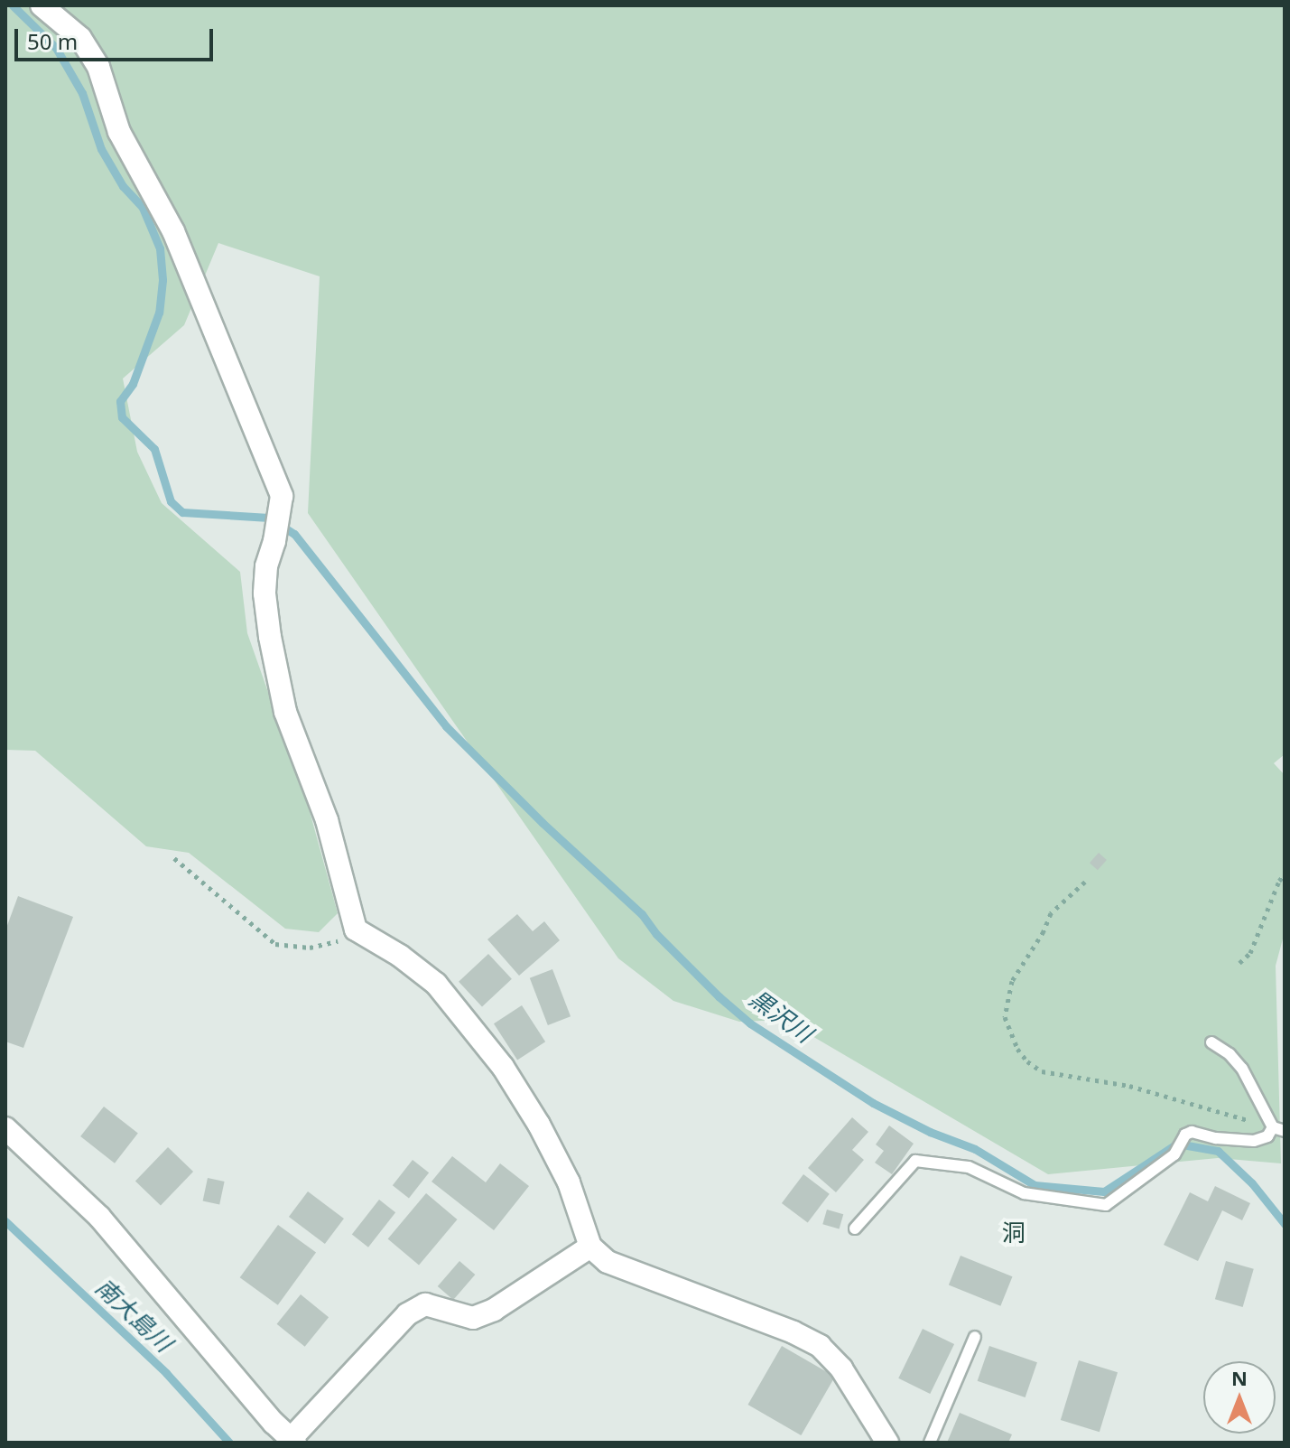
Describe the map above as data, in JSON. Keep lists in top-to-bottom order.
{
  "districts": ["洞"],
  "water": ["黒沢川", "南大島川"],
  "scale_bar": "50 m",
  "north": "top"
}
